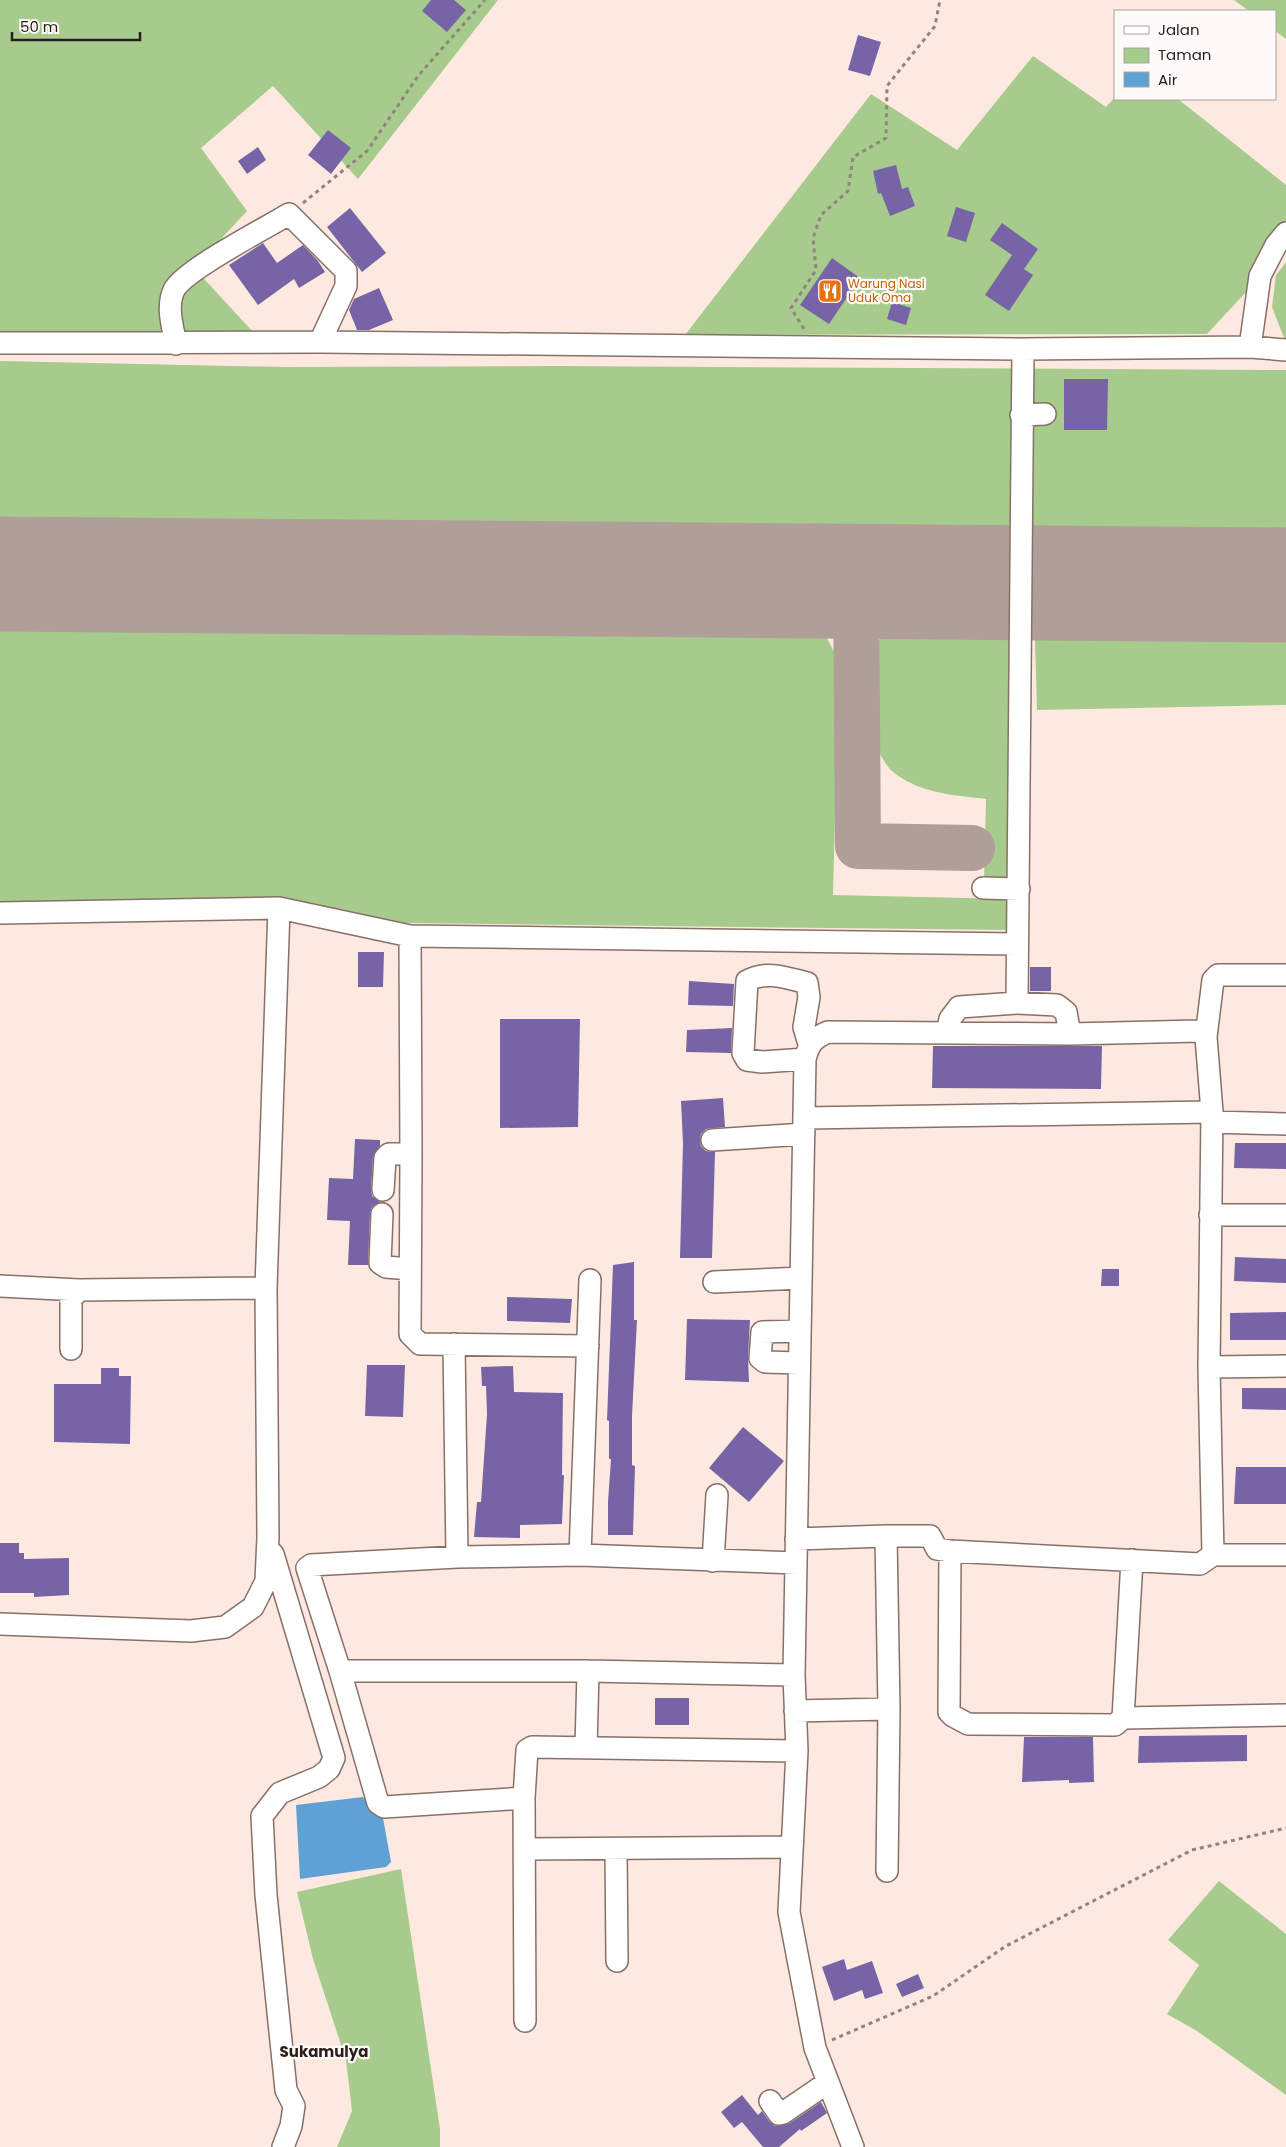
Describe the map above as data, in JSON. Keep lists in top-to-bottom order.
{
  "districts": ["Sukamulya"],
  "places": {
    "restaurant": ["Warung Nasi Uduk Oma"]
  },
  "legend": ["Jalan", "Taman", "Air"],
  "scale_bar": "50 m"
}
